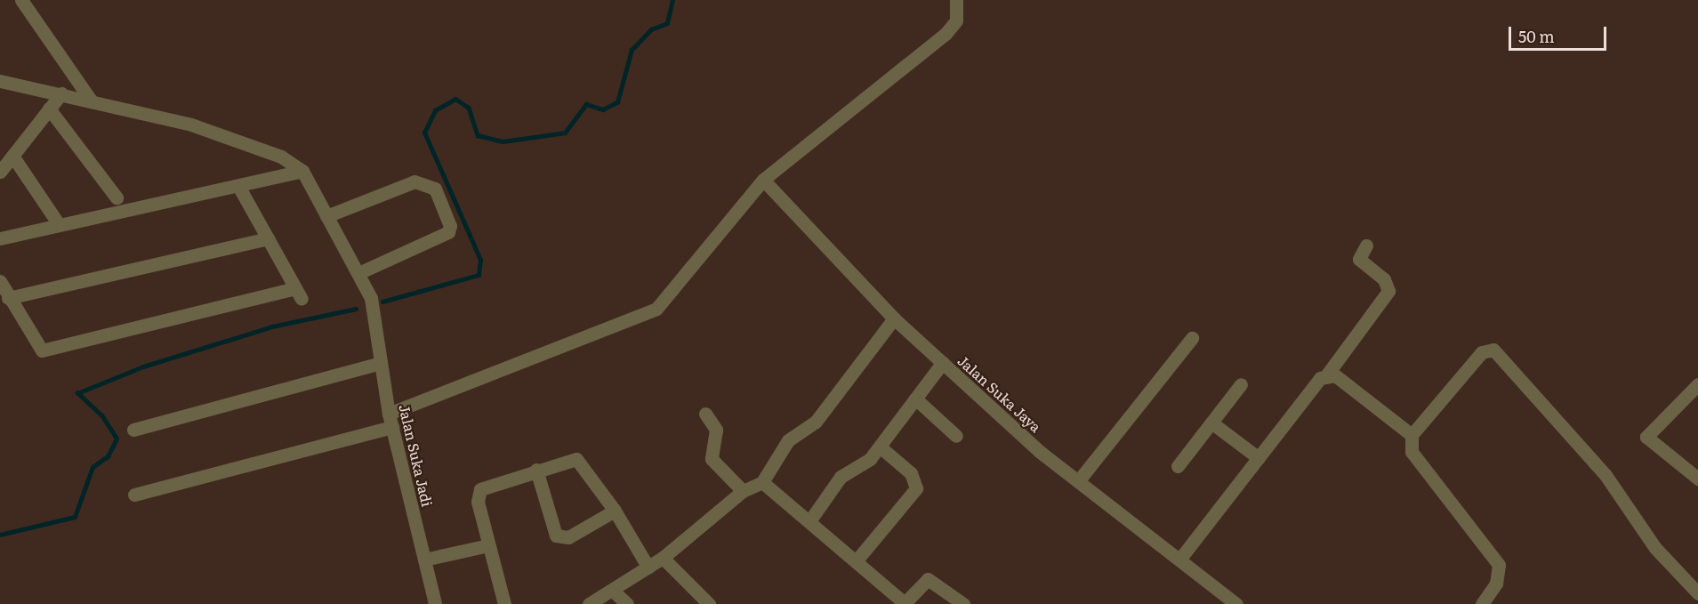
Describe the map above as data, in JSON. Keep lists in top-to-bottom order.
{
  "streets": {
    "street": ["Jalan Suka Jaya", "Jalan Suka Jadi"]
  },
  "scale_bar": "50 m"
}
